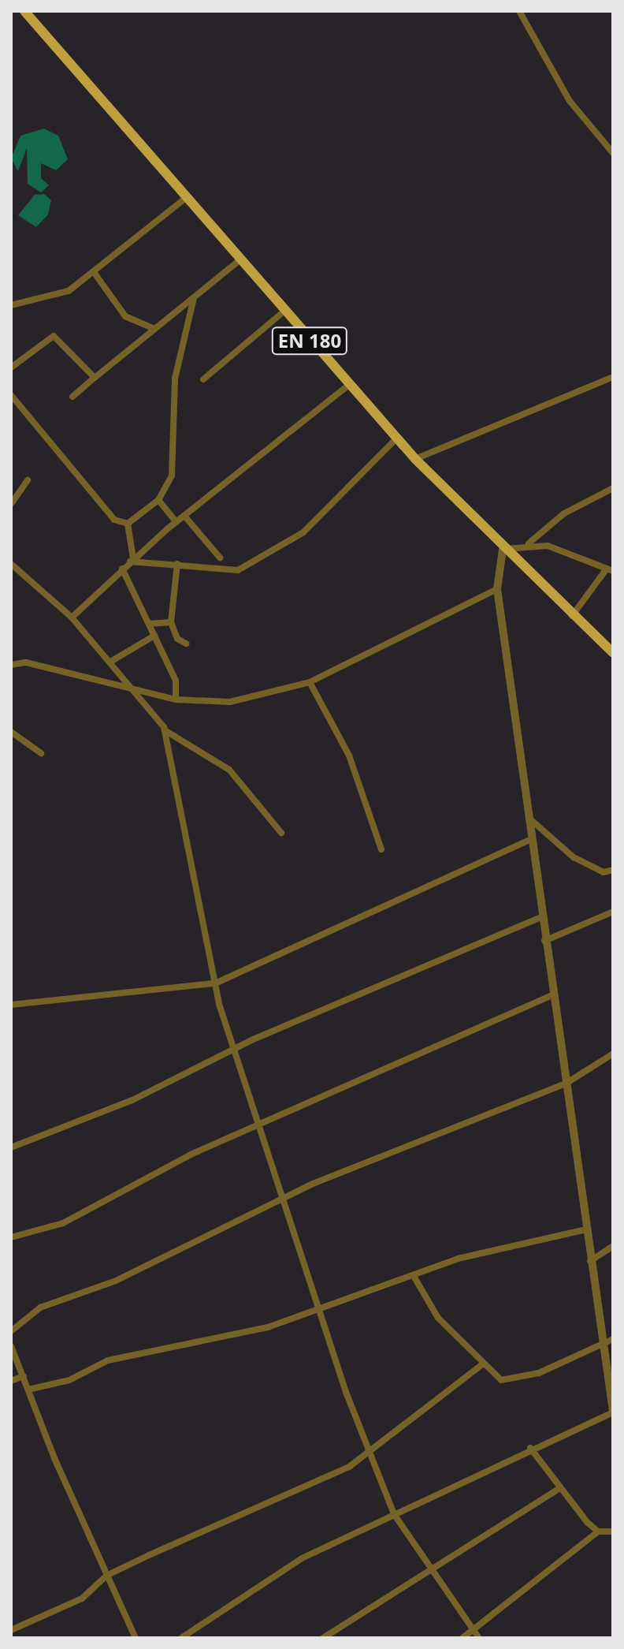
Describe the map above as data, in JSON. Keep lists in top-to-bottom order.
{
  "streets": {
    "main road": ["EN 180"]
  }
}
